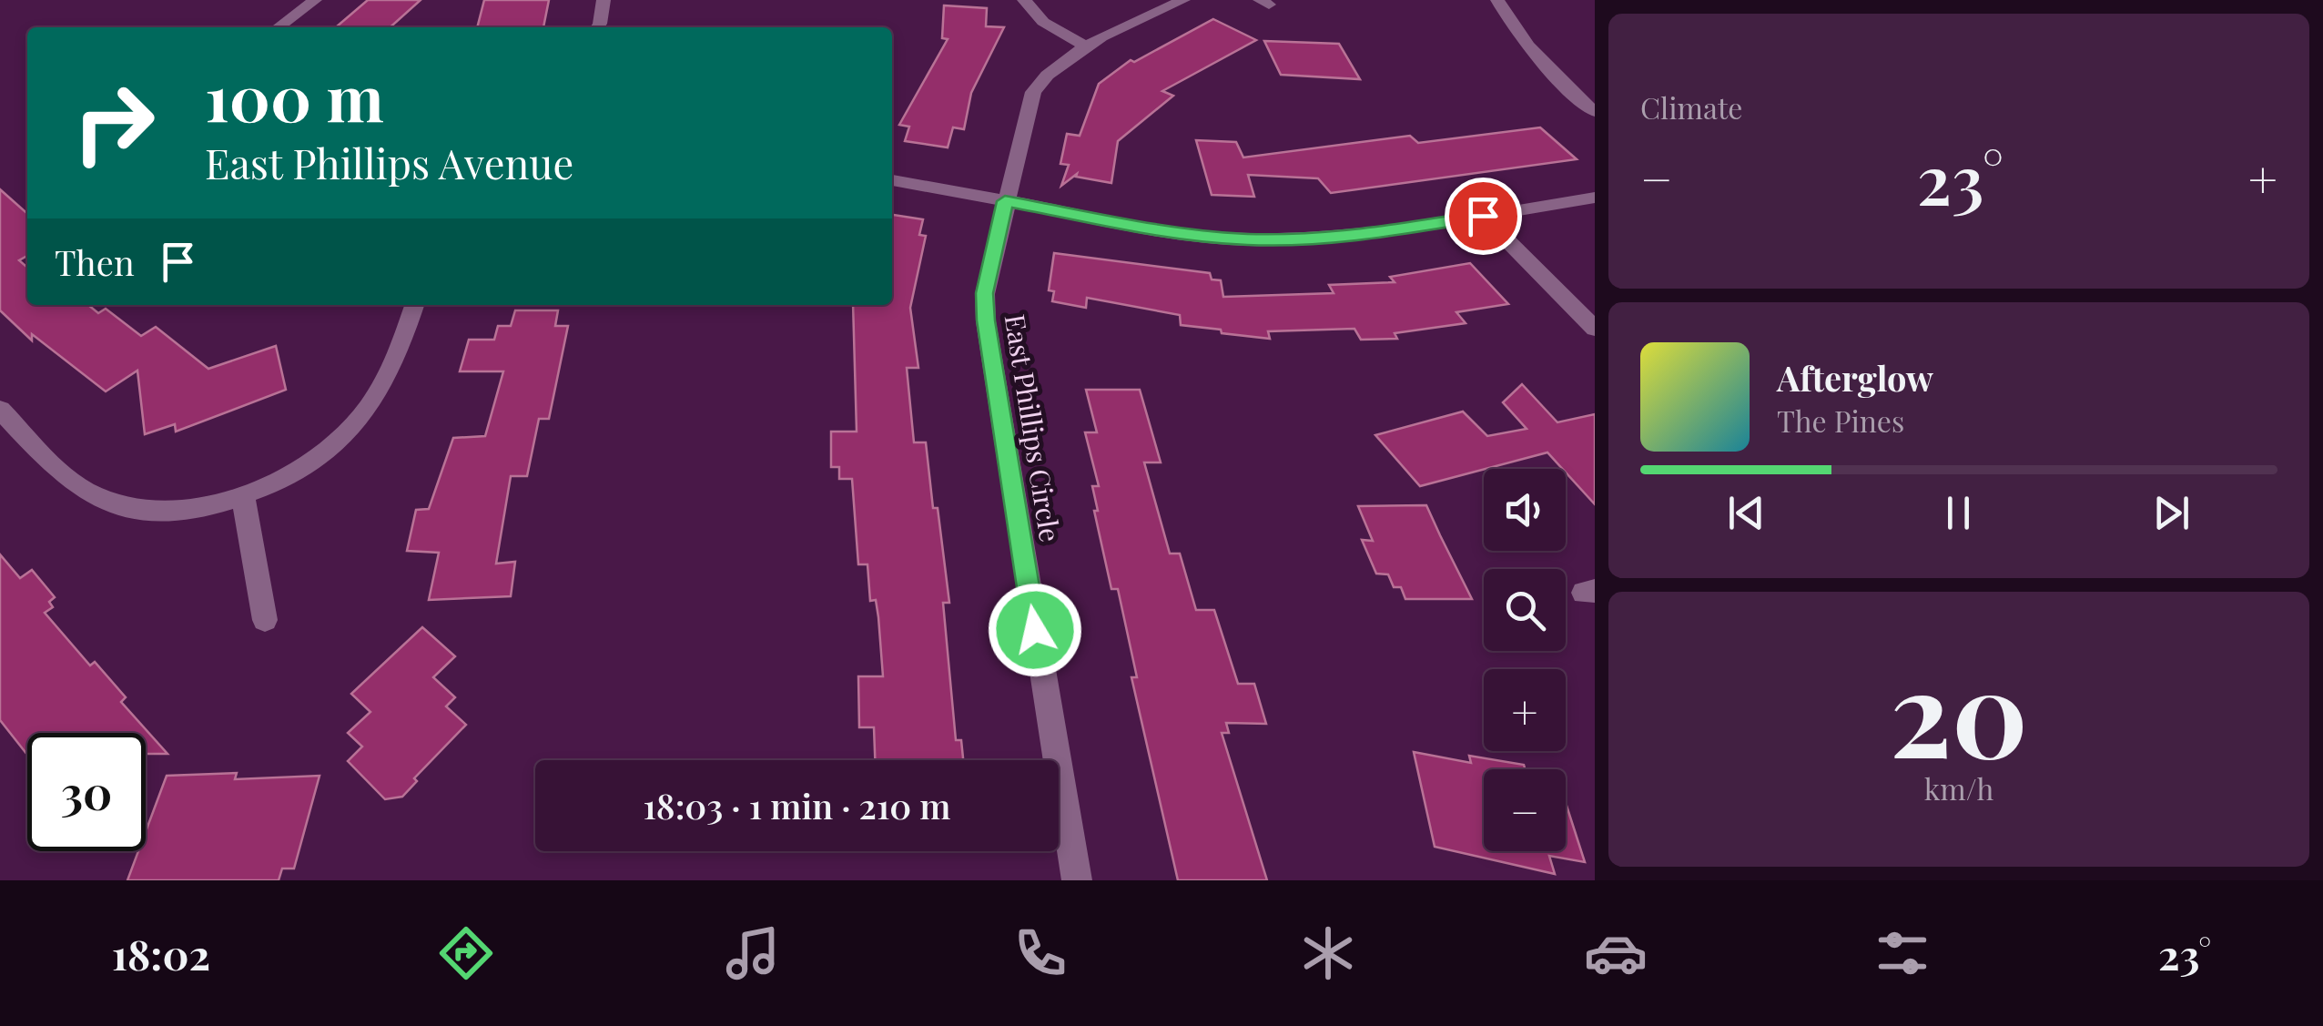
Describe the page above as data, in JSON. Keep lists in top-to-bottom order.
{
  "streets": {
    "street": ["East Phillips Circle"]
  },
  "page": {
    "tile": [
      "Climate",
      ["20", "km/h"]
    ],
    "turn": ["100 m", "East Phillips Avenue"],
    "heat": ["−", "23°", "+"],
    "then": "Then",
    "song": ["Afterglow", "The Pines"],
    "map_buttons": ["+", "−"],
    "limit": "30",
    "trip": "18:03 · 1 min · 210 m",
    "tabs": ["18:02", "23°"]
  }
}
